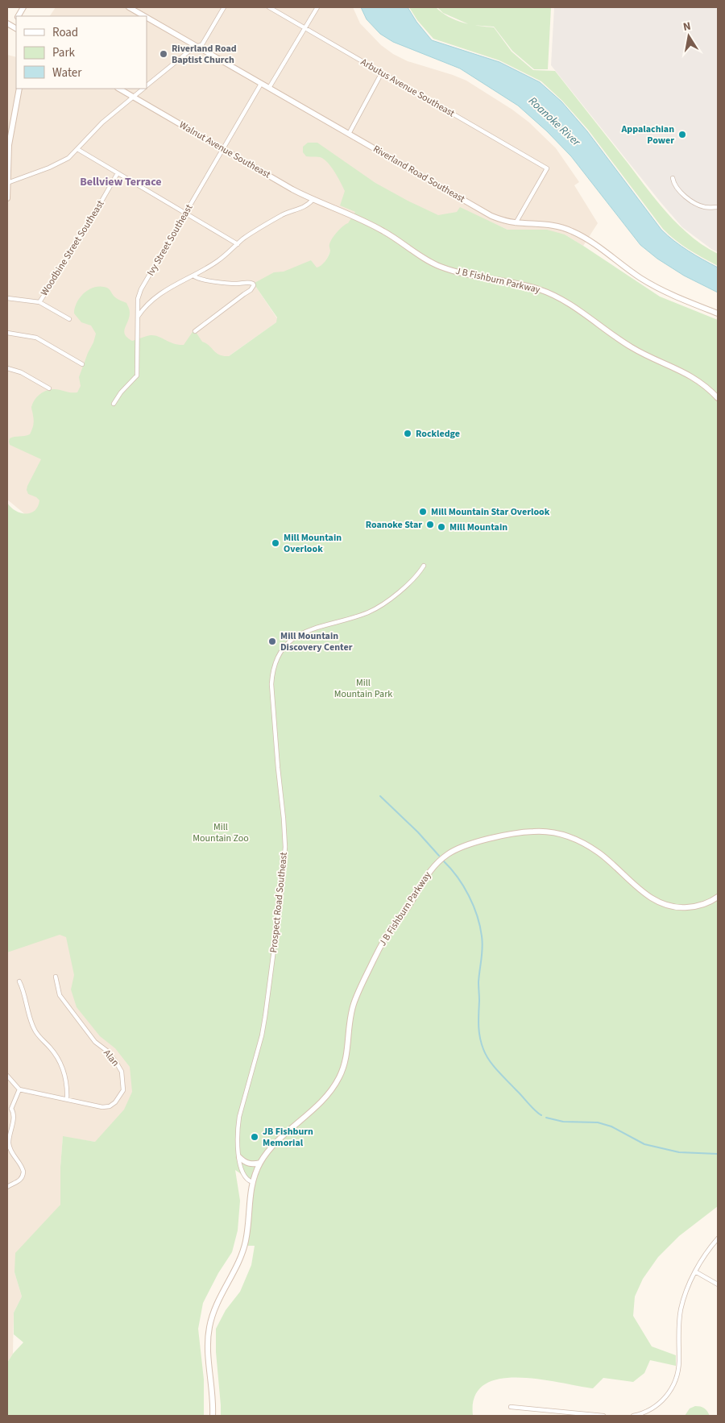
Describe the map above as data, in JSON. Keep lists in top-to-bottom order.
{
  "streets": {
    "street": [
      "Arbutus Avenue Southeast",
      "Walnut Avenue Southeast",
      "Riverland Road Southeast",
      "Ivy Street Southeast",
      "Woodbine Street Southeast",
      "J B Fishburn Parkway",
      "Prospect Road Southeast",
      "Alan"
    ]
  },
  "crossings": [
    ["Arbutus Avenue Southeast", "Riverland Road Southeast"],
    ["Walnut Avenue Southeast", "Ivy Street Southeast"],
    ["Walnut Avenue Southeast", "J B Fishburn Parkway"],
    ["Riverland Road Southeast", "Ivy Street Southeast"],
    ["J B Fishburn Parkway", "Prospect Road Southeast"]
  ],
  "districts": ["Bellview Terrace"],
  "water": ["Roanoke River"],
  "parks": ["Mill Mountain Park", "Mill Mountain Zoo"],
  "places": [
    "Riverland Road Baptist Church",
    "Appalachian Power",
    "Rockledge",
    "Mill Mountain Star Overlook",
    "Roanoke Star",
    "Mill Mountain",
    "Mill Mountain Overlook",
    "Mill Mountain Discovery Center",
    "JB Fishburn Memorial"
  ],
  "legend": ["Road", "Park", "Water"],
  "north": "top"
}
